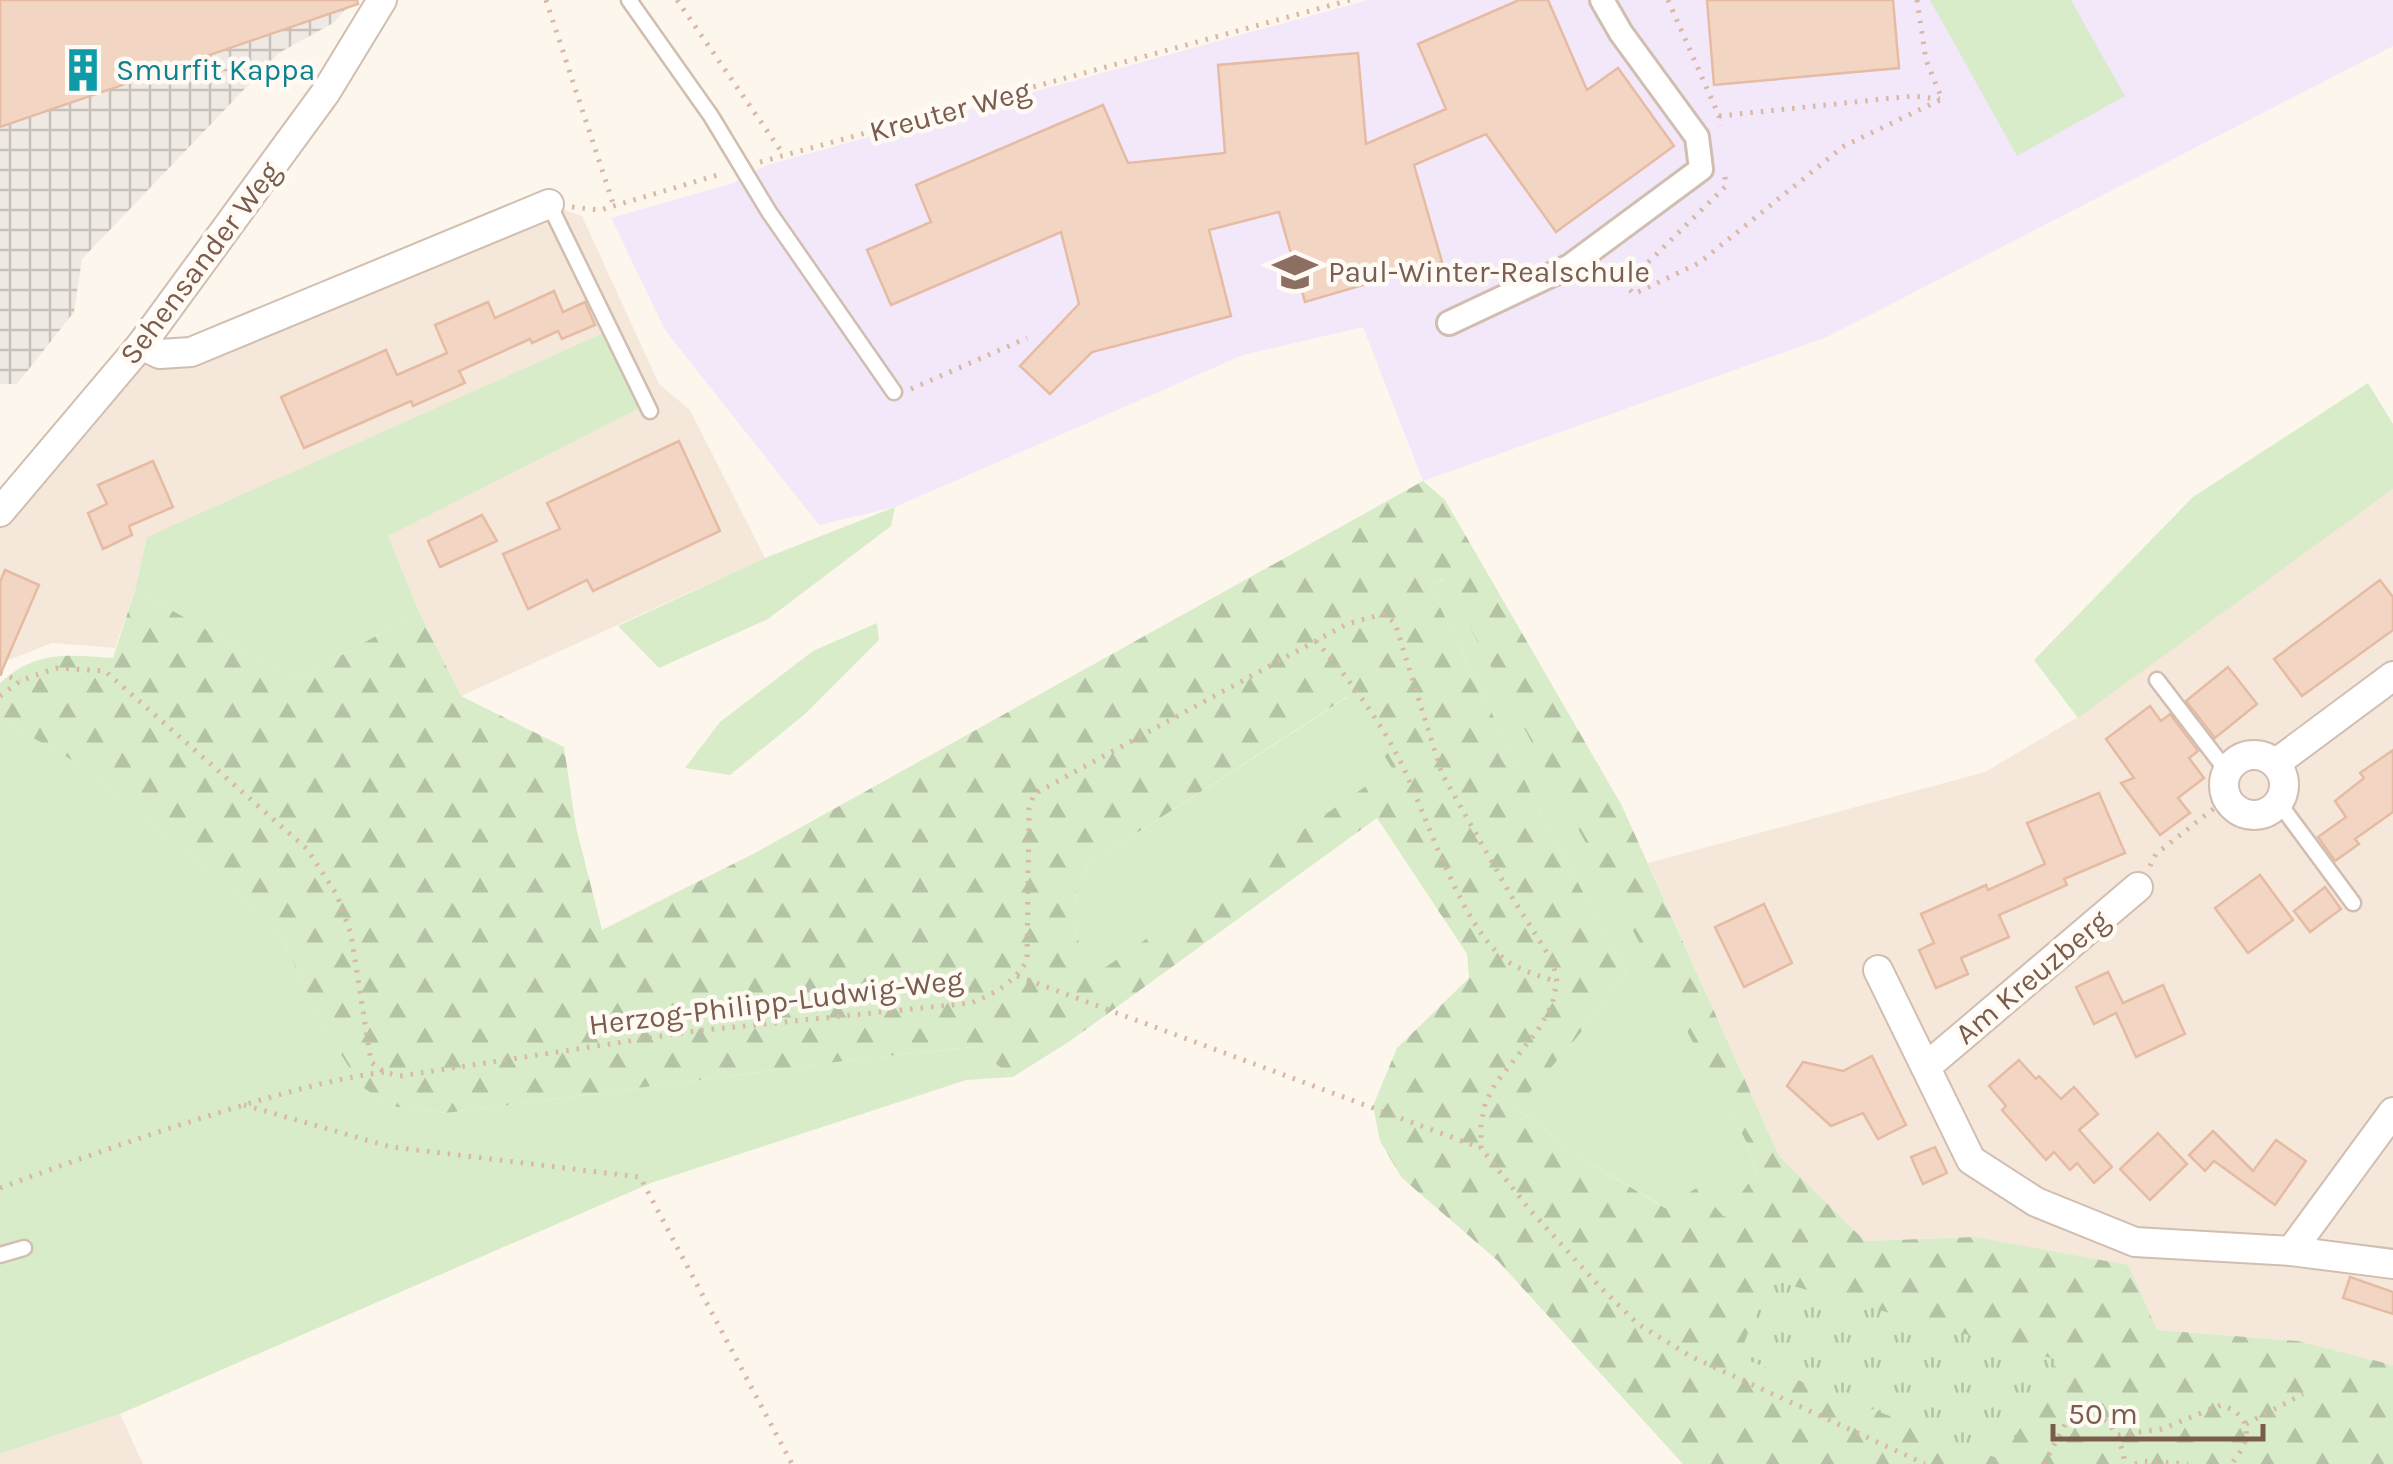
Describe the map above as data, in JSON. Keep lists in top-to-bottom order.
{
  "streets": {
    "street": ["Sehensander Weg", "Am Kreuzberg"],
    "path": ["Kreuter Weg", "Herzog-Philipp-Ludwig-Weg"]
  },
  "places": {
    "building": ["Smurfit Kappa"],
    "school or university": ["Paul-Winter-Realschule"]
  },
  "scale_bar": "50 m"
}
